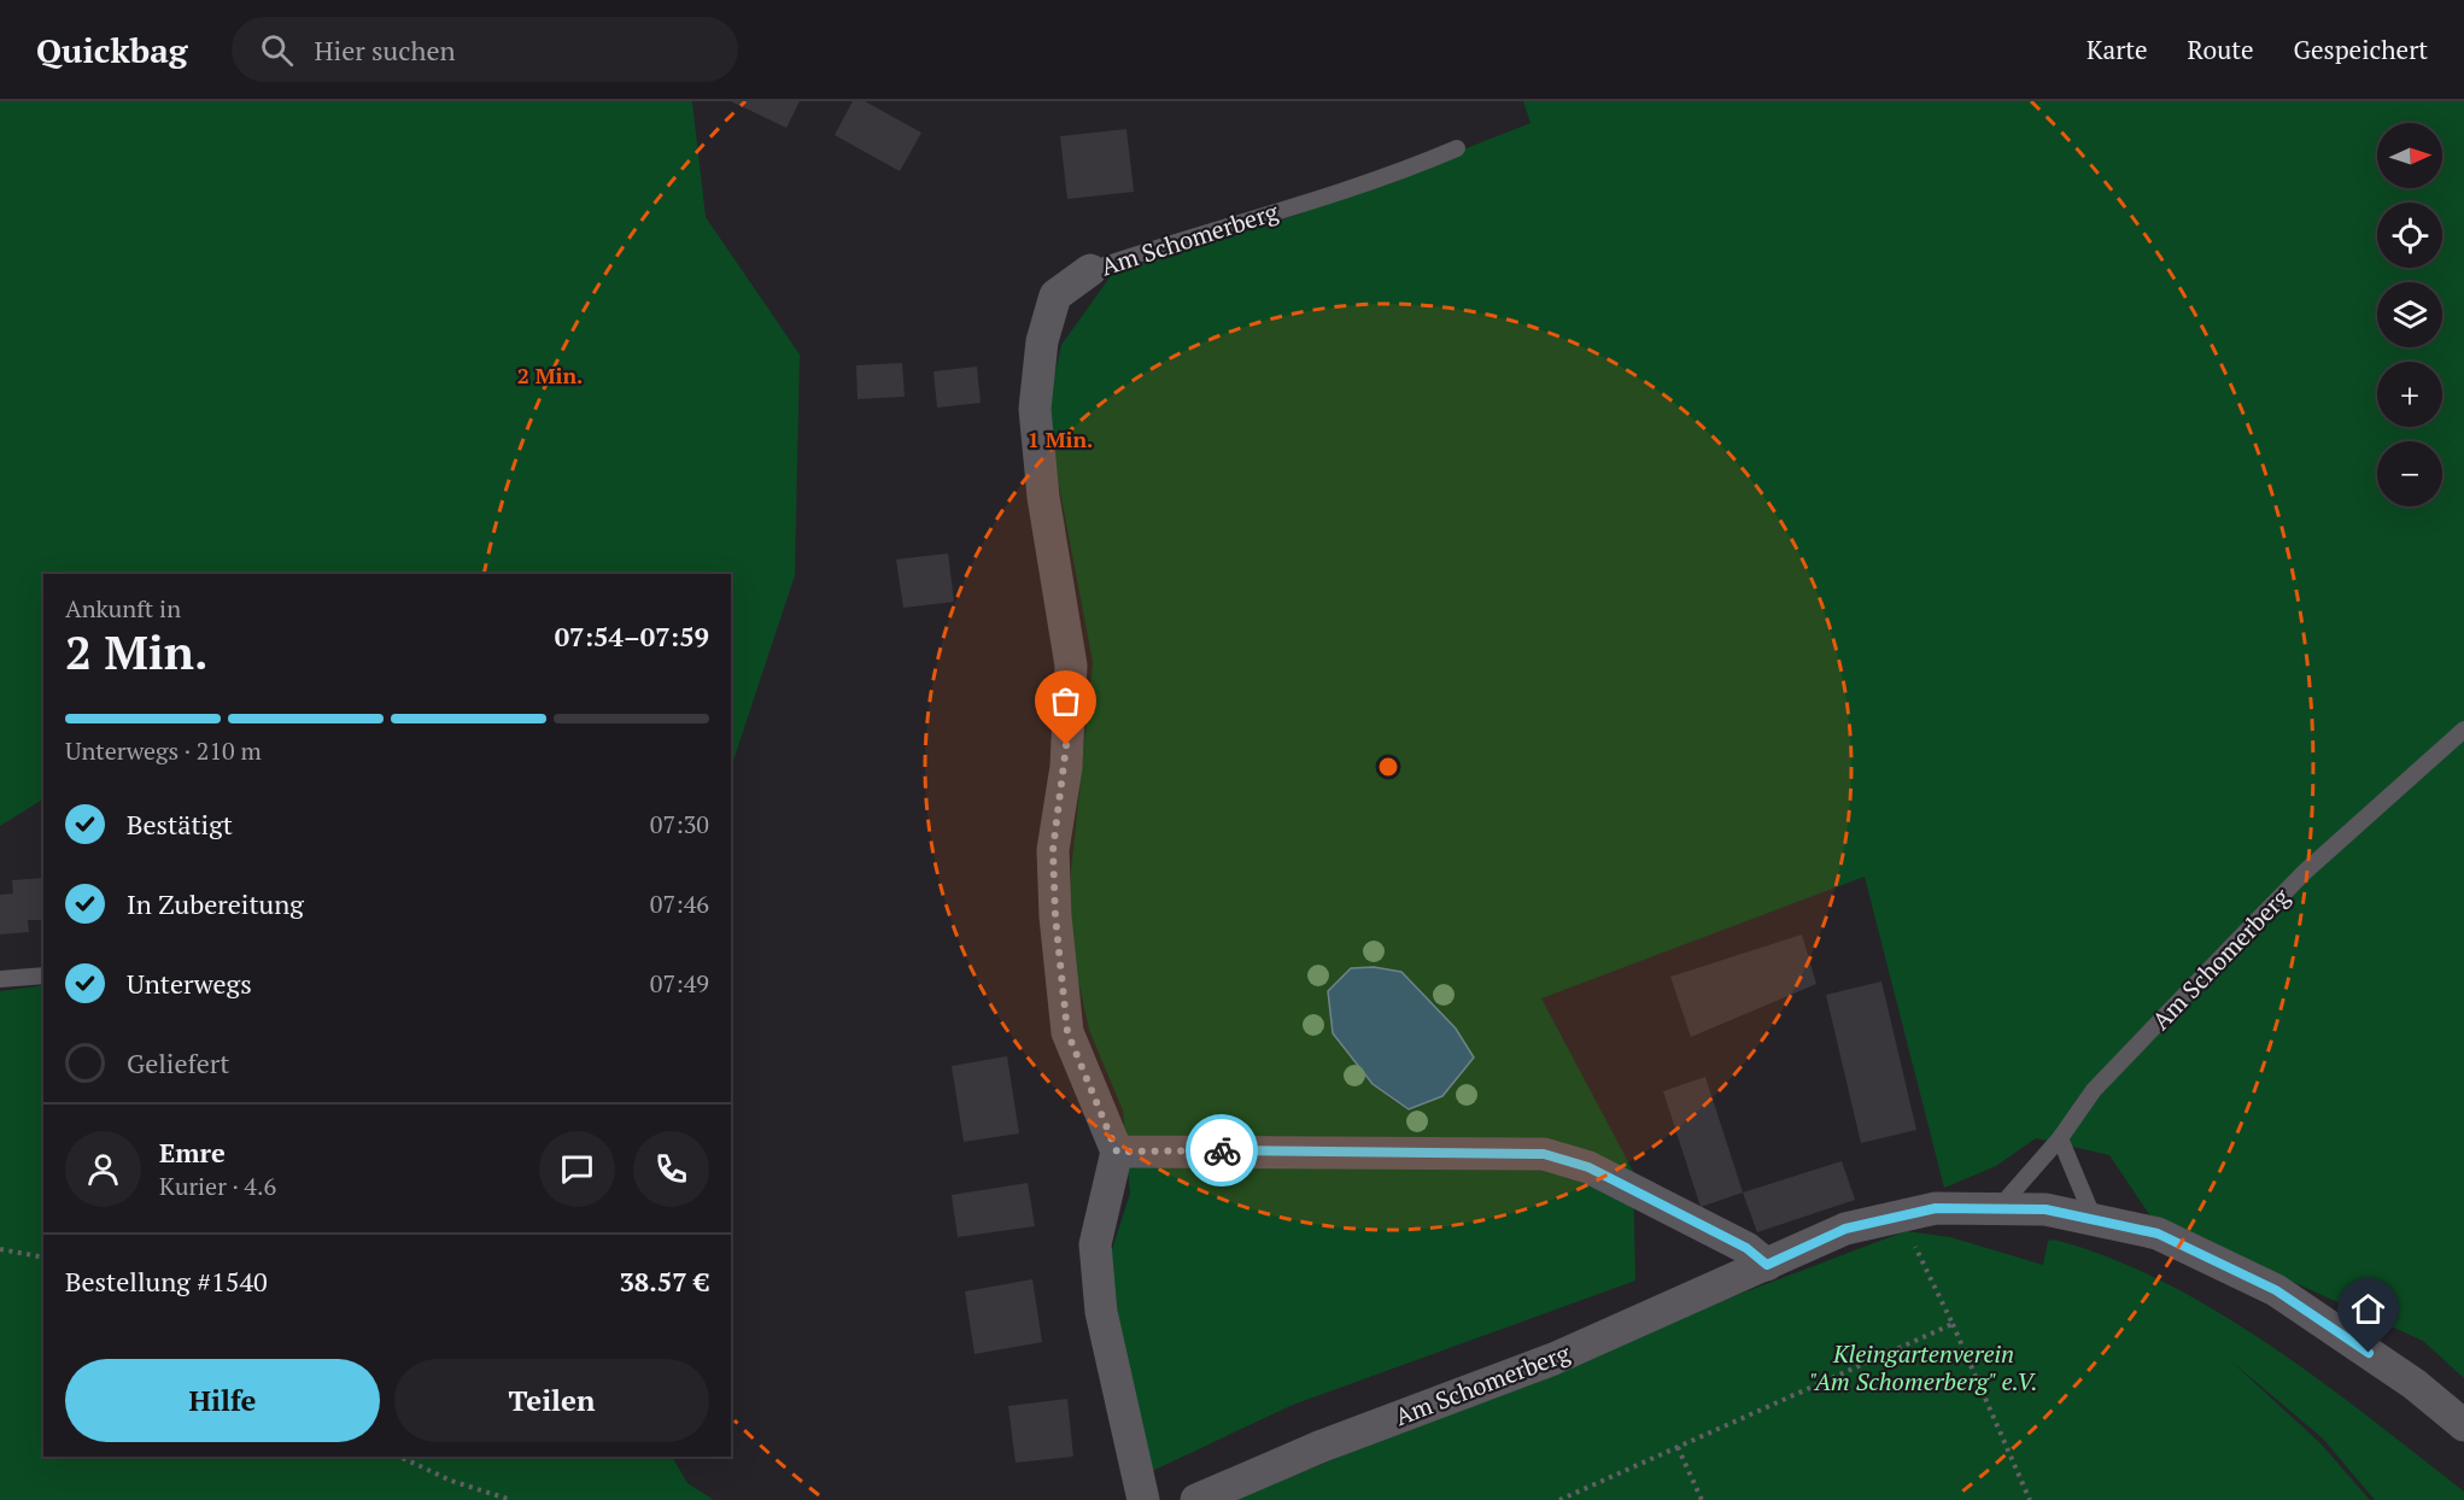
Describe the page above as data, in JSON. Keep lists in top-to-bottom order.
{
  "streets": {
    "street": ["Am Schomerberg"]
  },
  "parks": ["Kleingartenverein \"Am Schomerberg\" e.V."],
  "north": "right",
  "page": {
    "header": "Quickbag",
    "search": "Hier suchen",
    "nav": ["Karte", "Route", "Gespeichert"],
    "map_buttons": ["+", "−"],
    "heading": ["2 Min.", "Ankunft in", "07:54–07:59"],
    "panel": [
      "Emre",
      "Kurier · 4.6",
      "Bestellung #1540",
      "38.57 €"
    ],
    "bar": "Unterwegs · 210 m",
    "list": [
      ["Bestätigt", "07:30"],
      ["In Zubereitung", "07:46"],
      ["Unterwegs", "07:49"],
      "Geliefert"
    ],
    "buttons": ["Hilfe", "Teilen"]
  },
  "rings": ["2 Min.", "1 Min."]
}
